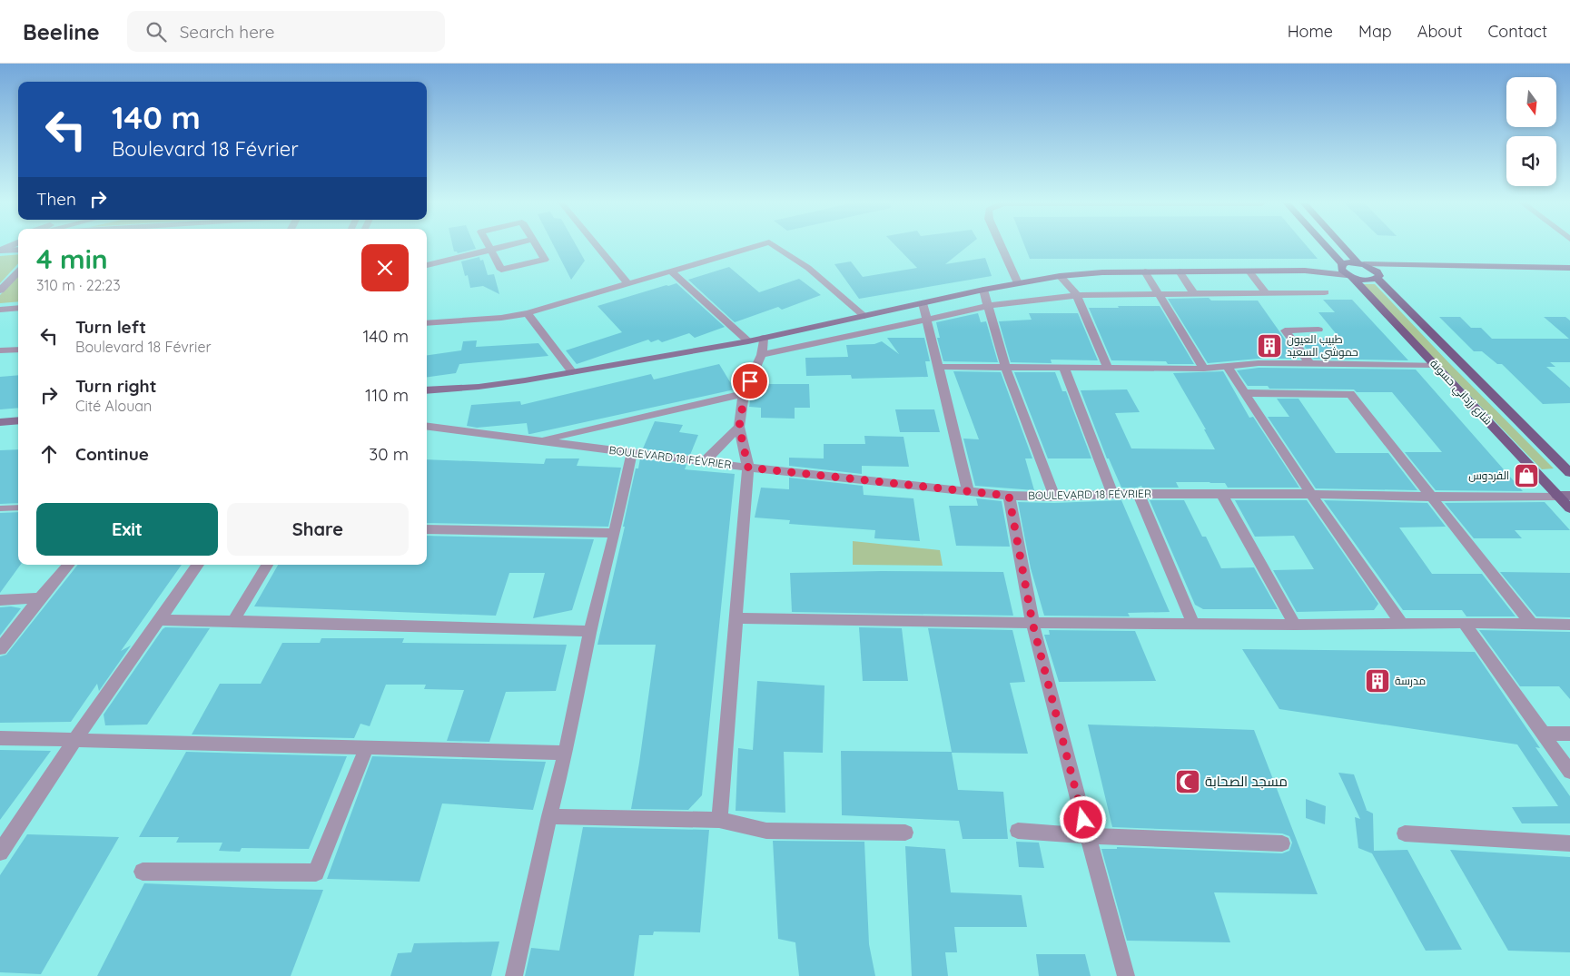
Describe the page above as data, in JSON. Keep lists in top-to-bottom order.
{
  "streets": {
    "main road": ["شارع زرداني حسونة"],
    "street": ["BOULEVARD 18 FÉVRIER"]
  },
  "crossings": [
    ["شارع زرداني حسونة", "BOULEVARD 18 FÉVRIER"]
  ],
  "places": {
    "building": ["طبيب العيون حموشي السعيد", "مدرسة"],
    "shop": ["الفردوس"],
    "mosque": ["مسجد الصحابة"]
  },
  "north": "bottom",
  "page": {
    "header": "Beeline",
    "search": "Search here",
    "nav": [
      "Home",
      "Map",
      "About",
      "Contact"
    ],
    "turn": ["140 m", "Boulevard 18 Février"],
    "then": "Then",
    "heading": ["4 min", "310 m · 22:23"],
    "list": [
      {
        "name": "Turn left",
        "note": "Boulevard 18 Février",
        "value": "140 m"
      },
      {
        "name": "Turn right",
        "note": "Cité Alouan",
        "value": "110 m"
      },
      {
        "name": "Continue",
        "value": "30 m"
      }
    ],
    "buttons": ["Exit", "Share"]
  }
}
